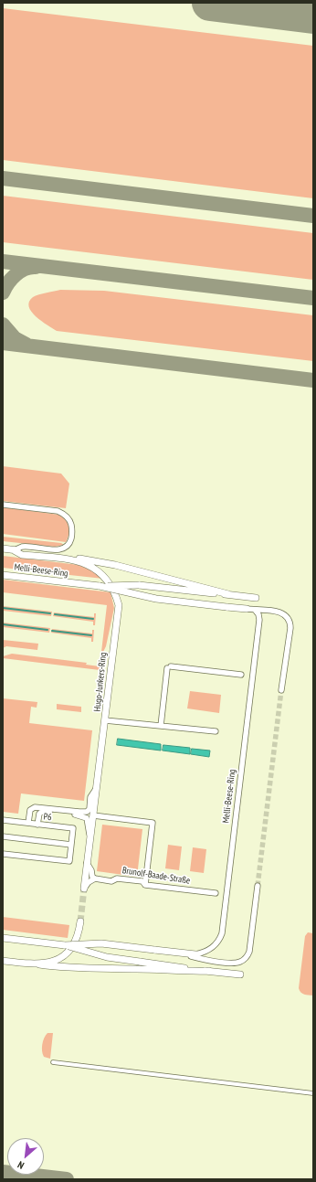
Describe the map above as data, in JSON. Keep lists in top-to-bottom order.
{
  "streets": {
    "street": [
      "Melli-Beese-Ring",
      "Hugo-Junkers-Ring",
      "P6",
      "Brunolf-Baade-Straße"
    ]
  },
  "crossings": [
    ["Melli-Beese-Ring", "Hugo-Junkers-Ring"]
  ],
  "north": "bottom left"
}
